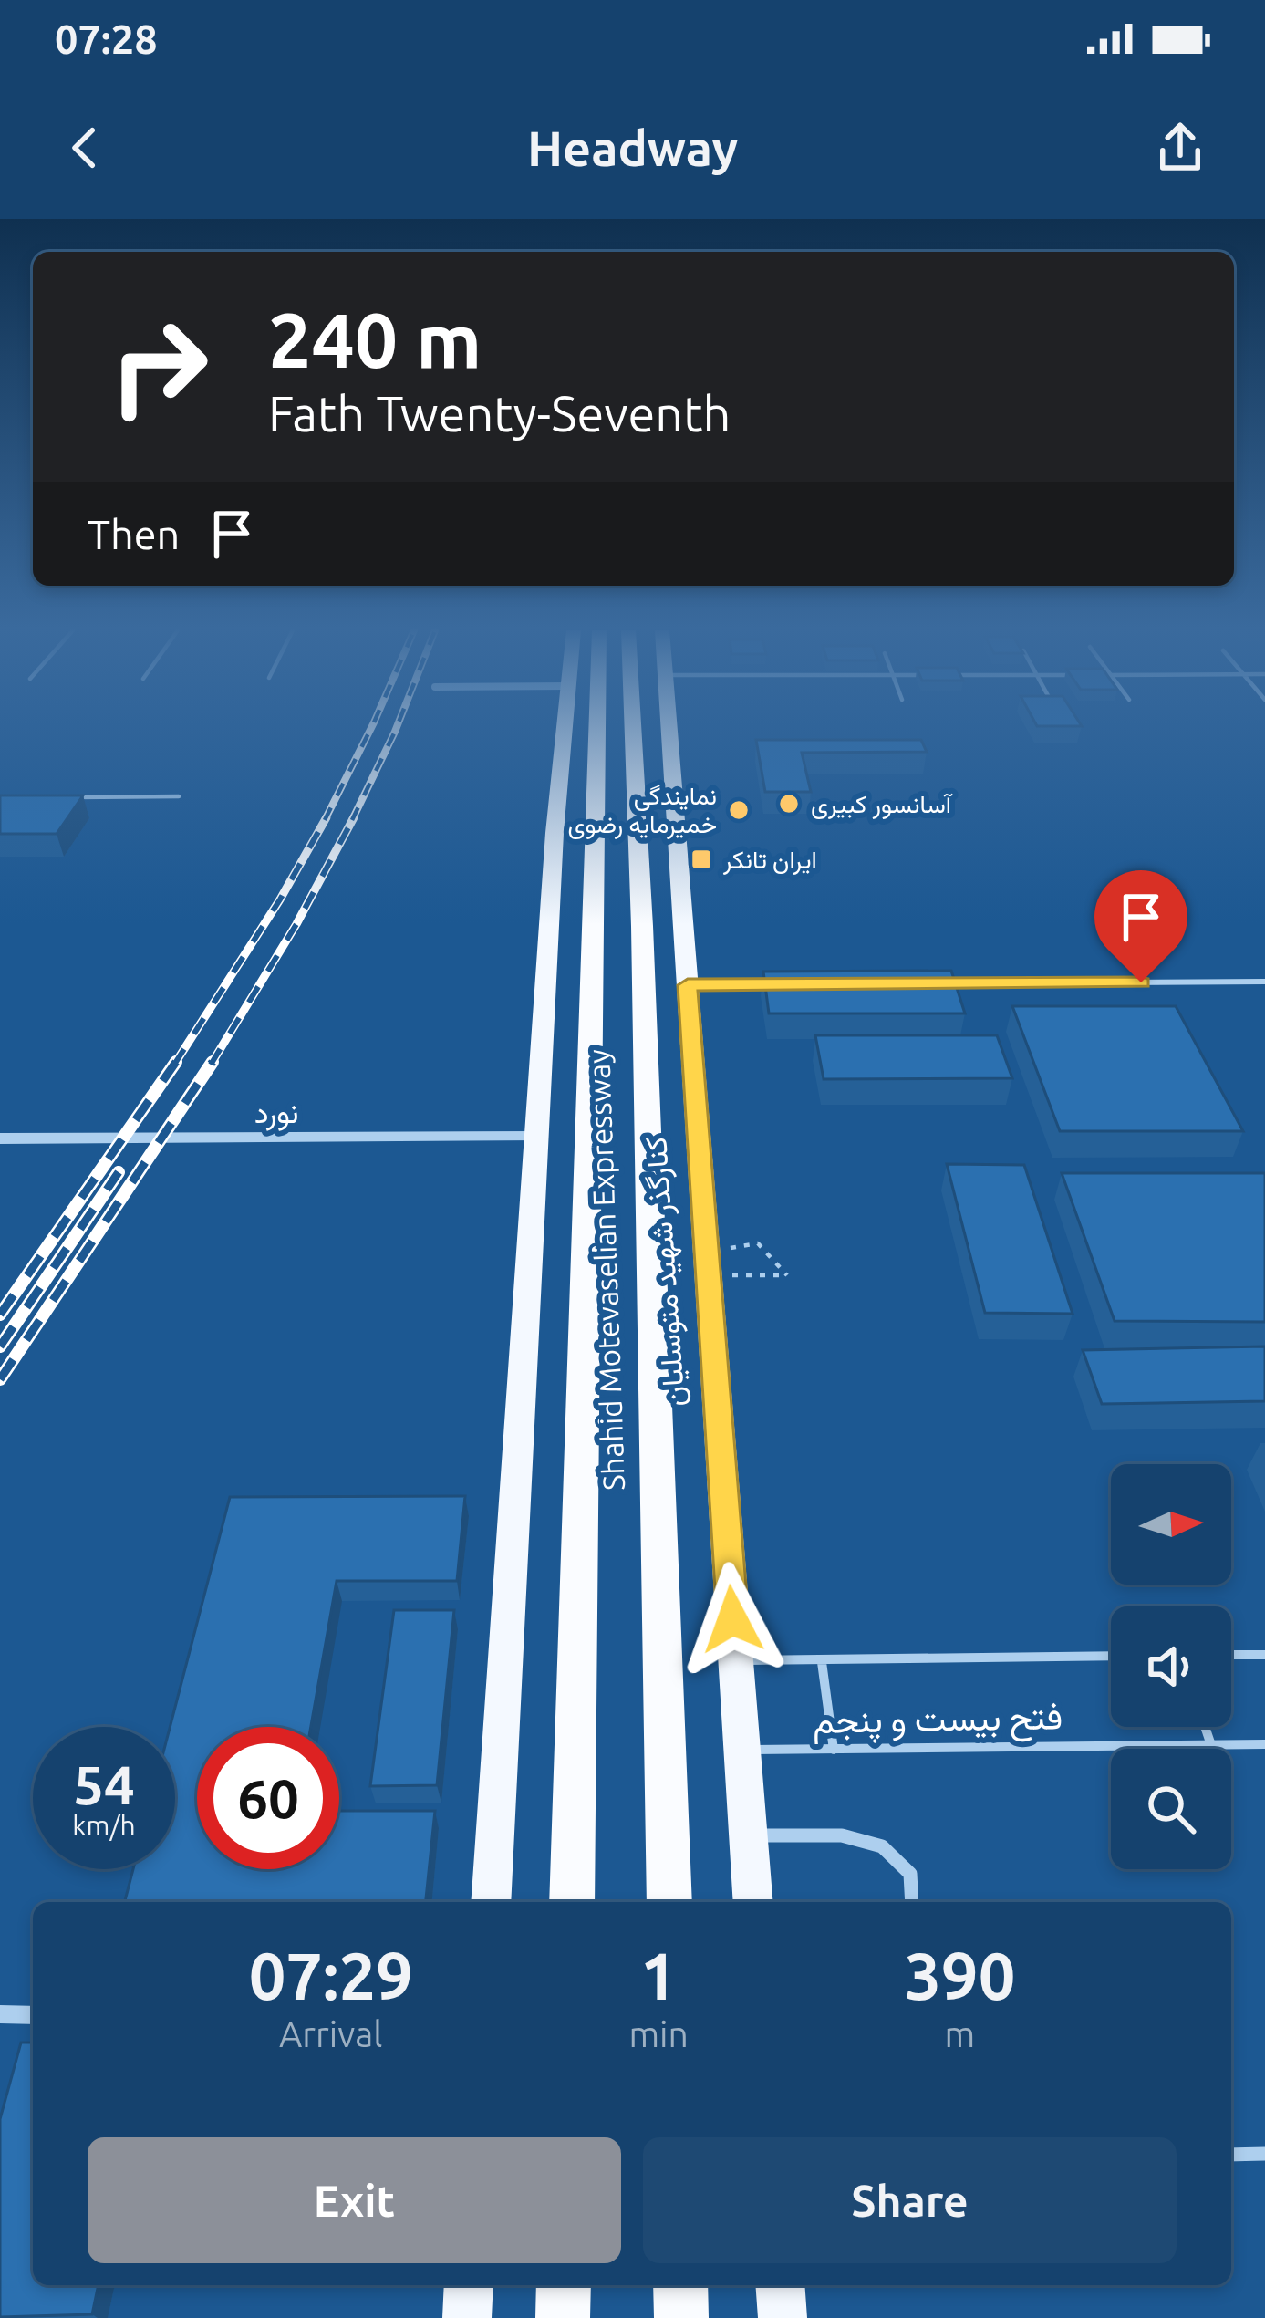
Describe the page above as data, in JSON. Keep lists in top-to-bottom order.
{
  "streets": {
    "highway": ["Shahid Motevaselian Expressway"],
    "main road": ["کنارگذر شهید متوسلیان"],
    "street": ["نورد"],
    "lane": ["فتح بیست و پنجم"]
  },
  "crossings": [
    ["کنارگذر شهید متوسلیان", "فتح بیست و پنجم"]
  ],
  "places": {
    "other": ["آسانسور کبیری", "نمایندگی خمیرمایه رضوی"],
    "transit": ["ایران تانکر"]
  },
  "north": "right",
  "page": {
    "status": "07:28",
    "header": "Headway",
    "turn": ["240 m", "Fath Twenty-Seventh"],
    "then": "Then",
    "speed": "54 km/h",
    "limit": "60",
    "eta": [
      "07:29",
      "Arrival",
      "1",
      "min",
      "390",
      "m"
    ],
    "buttons": ["Exit", "Share"]
  }
}
